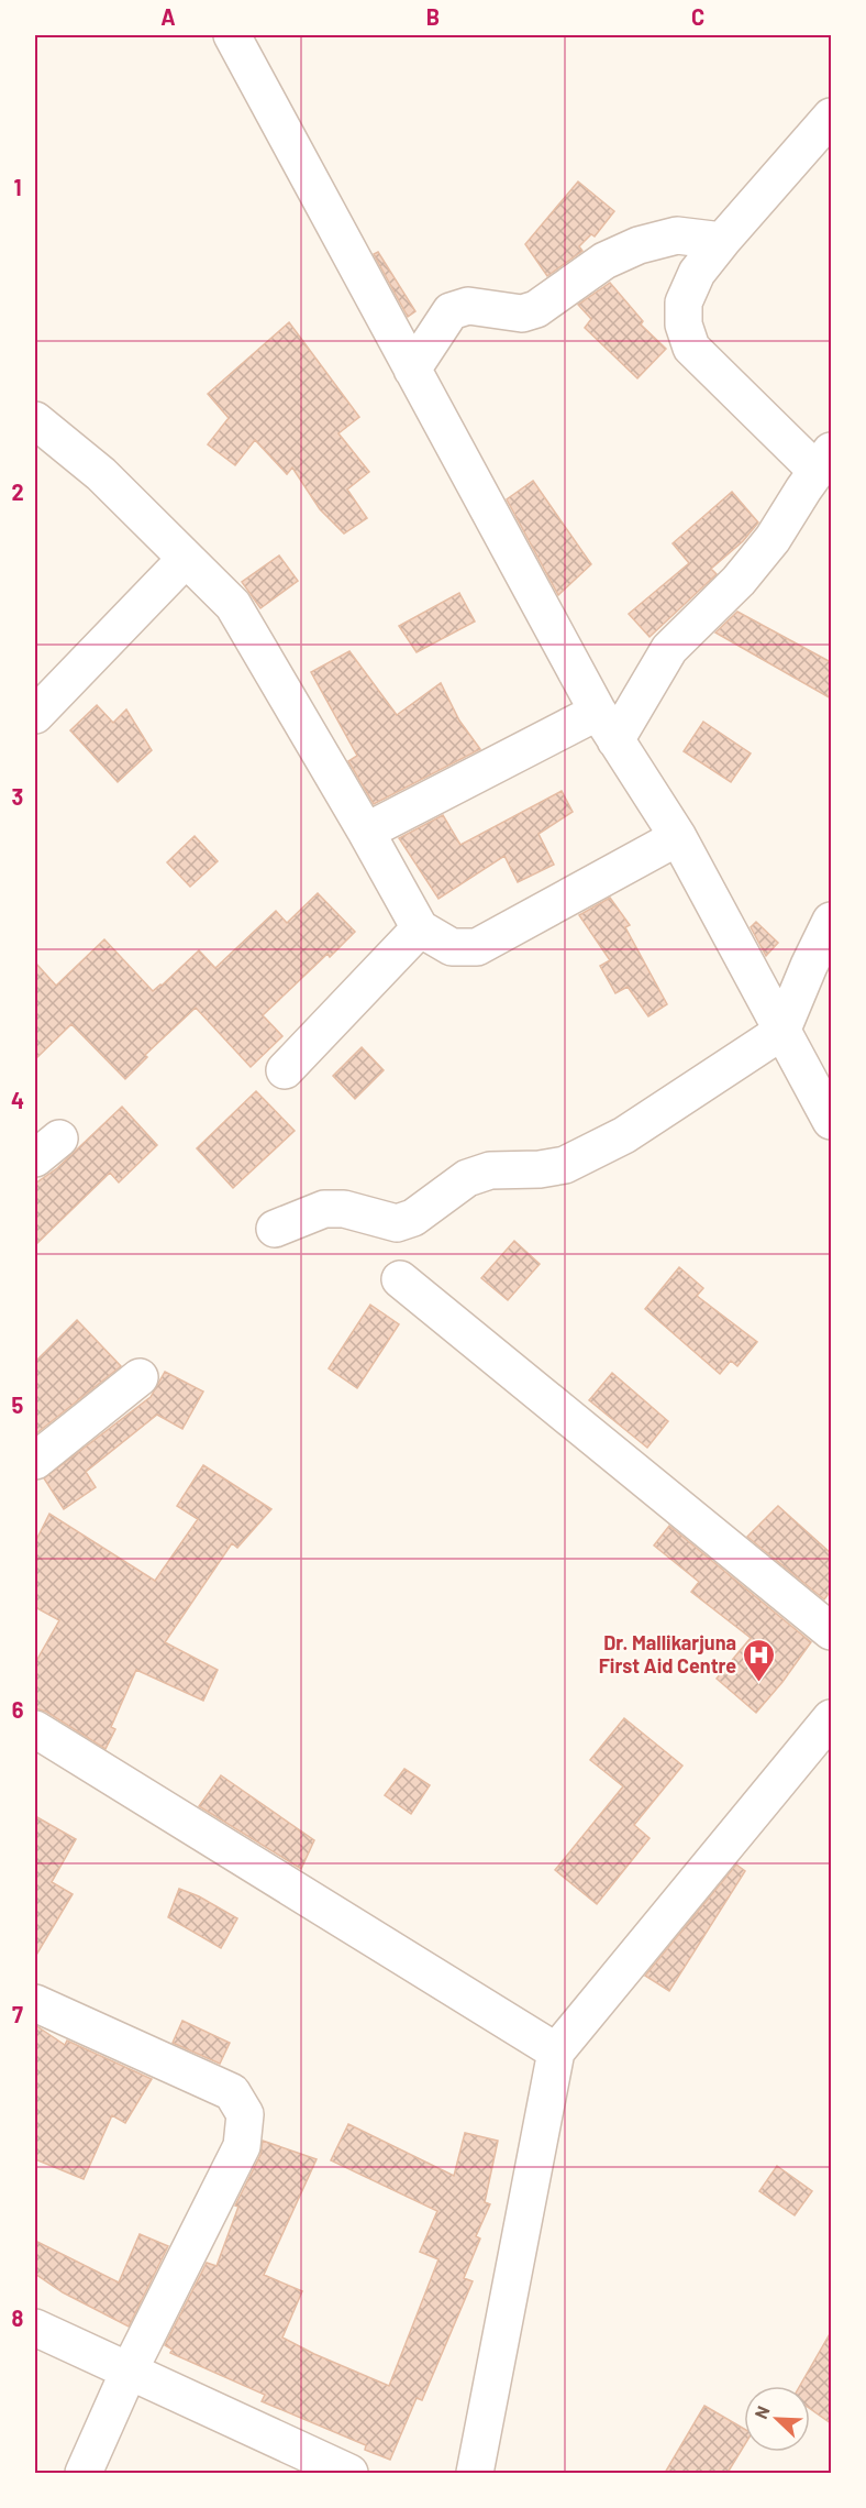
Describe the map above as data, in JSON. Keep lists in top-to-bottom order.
{
  "places": {
    "hospital": ["Dr. Mallikarjuna First Aid Centre"]
  },
  "north": "top left",
  "grid": {
    "columns": ["A", "B", "C"],
    "rows": [
      "1",
      "2",
      "3",
      "4",
      "5",
      "6",
      "7",
      "8"
    ]
  }
}
